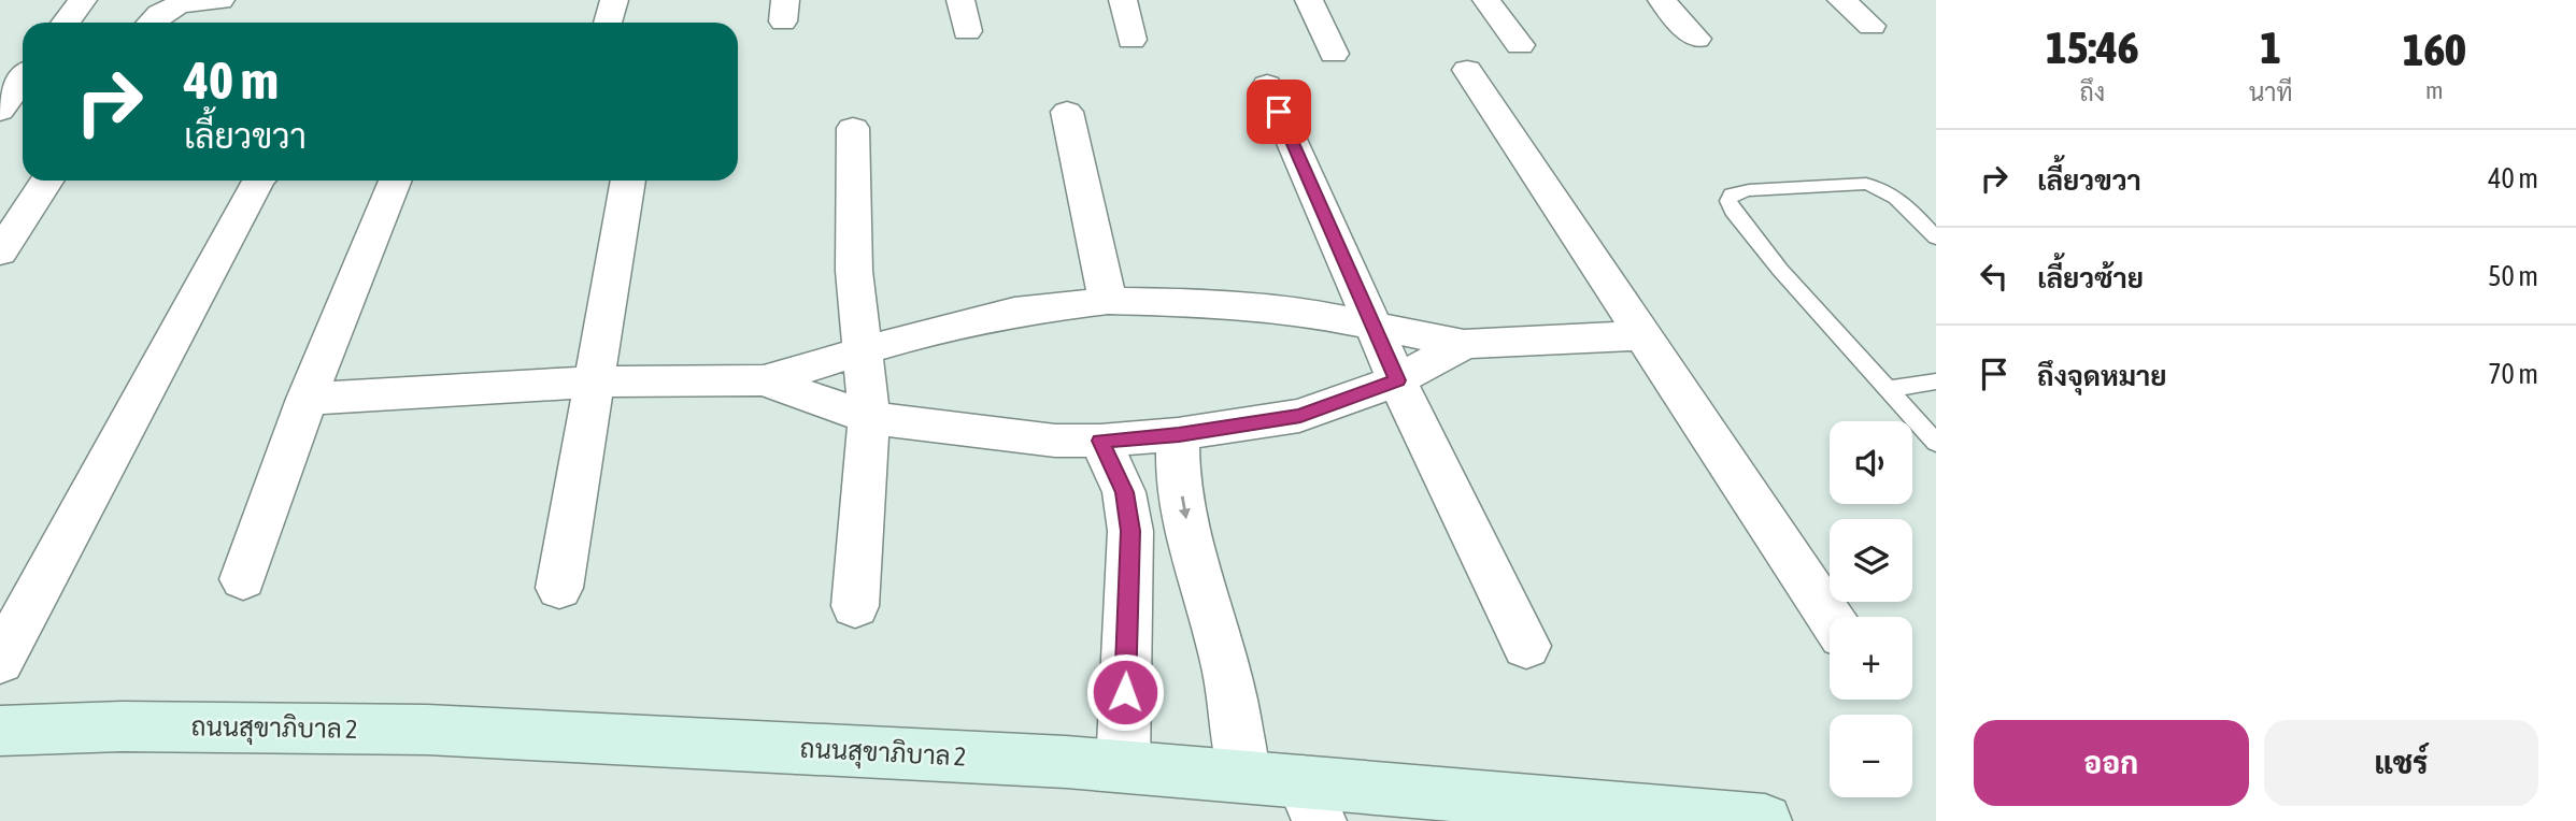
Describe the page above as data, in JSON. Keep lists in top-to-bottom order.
{
  "streets": {
    "street": ["ถนนสุขาภิบาล 2"]
  },
  "page": {
    "eta": [
      "15:46",
      "ถึง",
      "1",
      "นาที",
      "160",
      "m"
    ],
    "turn": ["40 m", "เลี้ยวขวา"],
    "list": [
      {
        "name": "เลี้ยวขวา",
        "value": "40 m"
      },
      {
        "name": "เลี้ยวซ้าย",
        "value": "50 m"
      },
      {
        "name": "ถึงจุดหมาย",
        "value": "70 m"
      }
    ],
    "map_buttons": ["+", "−"],
    "buttons": ["ออก", "แชร์"]
  }
}
